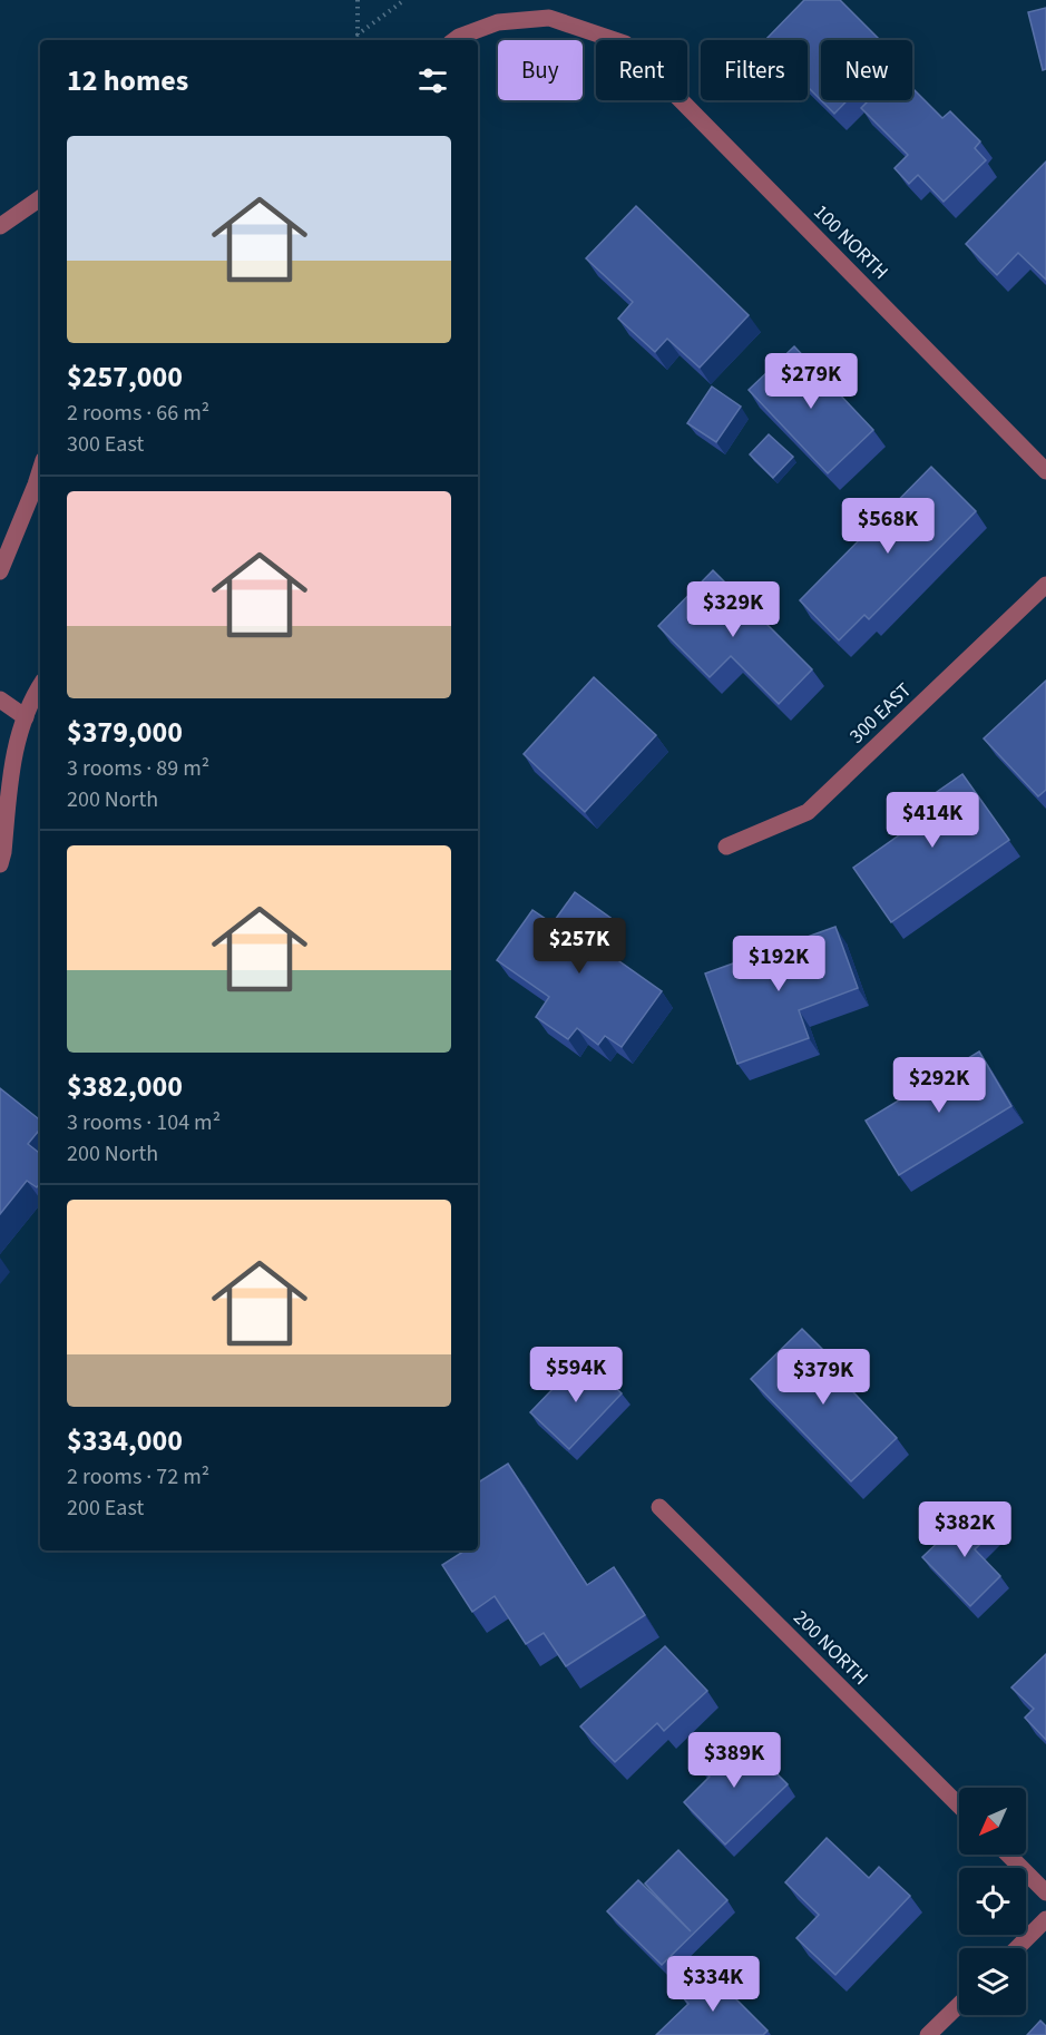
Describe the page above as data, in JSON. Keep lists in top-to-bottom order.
{
  "streets": {
    "street": ["100 NORTH", "300 EAST", "200 NORTH"]
  },
  "north": "bottom left",
  "page": {
    "chip": [
      "Buy",
      "Rent",
      "Filters",
      "New"
    ],
    "heading": "12 homes",
    "list": [
      {
        "name": "$257,000",
        "note": "2 rooms · 66 m² · 300 East"
      },
      {
        "name": "$379,000",
        "note": "3 rooms · 89 m² · 200 North"
      },
      {
        "name": "$382,000",
        "note": "3 rooms · 104 m² · 200 North"
      },
      {
        "name": "$334,000",
        "note": "2 rooms · 72 m² · 200 East"
      }
    ],
    "price": [
      "$279K",
      "$568K",
      "$329K",
      "$414K",
      "$257K",
      "$192K",
      "$292K",
      "$594K",
      "$379K",
      "$382K",
      "$389K",
      "$334K"
    ]
  }
}
